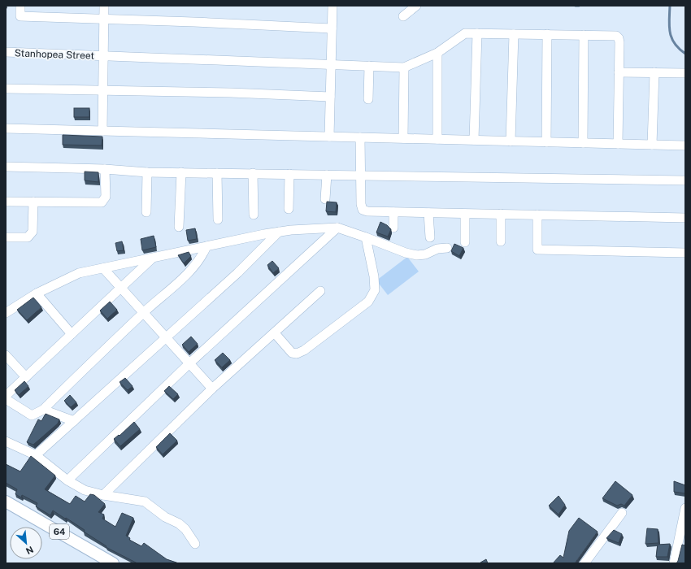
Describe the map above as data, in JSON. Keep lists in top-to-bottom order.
{
  "streets": {
    "main road": ["64"],
    "street": ["Stanhopea Street"]
  },
  "north": "bottom right"
}
